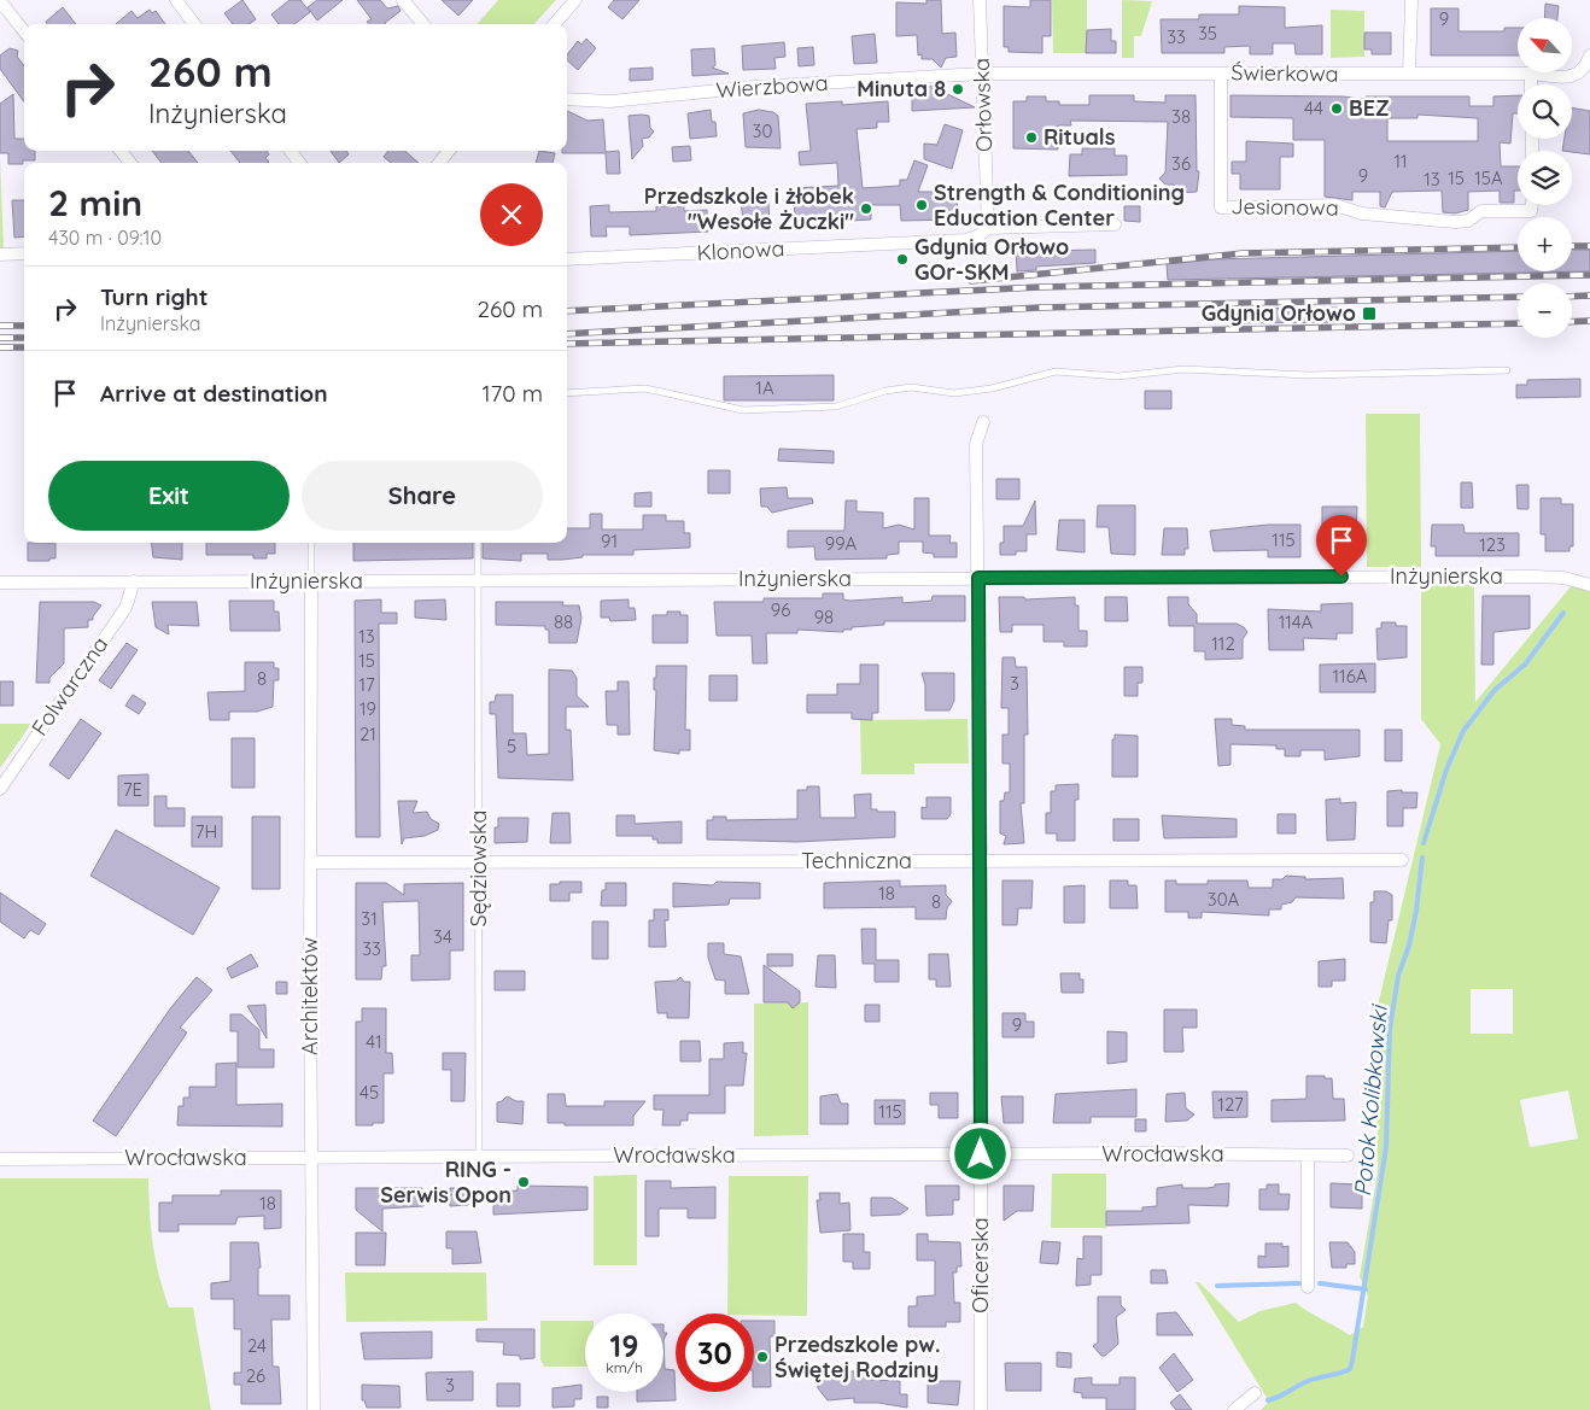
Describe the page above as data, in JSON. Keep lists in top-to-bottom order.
{
  "streets": {
    "street": [
      "Świerkowa",
      "Wierzbowa",
      "Orłowska",
      "Jesionowa",
      "Klonowa",
      "Inżynierska",
      "Folwarczna",
      "Techniczna",
      "Architektów",
      "Wrocławska",
      "Oficerska"
    ],
    "lane": ["Sędziowska"]
  },
  "crossings": [
    ["Świerkowa", "Wierzbowa"],
    ["Świerkowa", "Orłowska"],
    ["Świerkowa", "Jesionowa"],
    ["Wierzbowa", "Orłowska"],
    ["Orłowska", "Klonowa"],
    ["Inżynierska", "Folwarczna"],
    ["Inżynierska", "Sędziowska"],
    ["Inżynierska", "Architektów"],
    ["Inżynierska", "Oficerska"],
    ["Techniczna", "Sędziowska"],
    ["Techniczna", "Architektów"],
    ["Techniczna", "Oficerska"],
    ["Sędziowska", "Wrocławska"],
    ["Architektów", "Wrocławska"],
    ["Wrocławska", "Oficerska"]
  ],
  "water": ["Potok Kolibkowski"],
  "places": {
    "other": [
      "Minuta 8",
      "BEZ",
      "Rituals",
      "Strength & Conditioning Education Center",
      "Przedszkole i żłobek \"Wesołe Żuczki\"",
      "Gdynia Orłowo GOr-SKM",
      "RING - Serwis Opon",
      "Przedszkole pw. Świętej Rodziny"
    ],
    "transit": ["Gdynia Orłowo"]
  },
  "house_numbers": [
    "9",
    "35",
    "33",
    "44",
    "38",
    "30",
    "11",
    "36",
    "9",
    "15",
    "15A",
    "13",
    "1A",
    "115",
    "91",
    "99A",
    "123",
    "96",
    "98",
    "88",
    "114A",
    "13",
    "112",
    "15",
    "116A",
    "8",
    "3",
    "17",
    "19",
    "21",
    "5",
    "7E",
    "7H",
    "18",
    "30A",
    "8",
    "31",
    "34",
    "33",
    "9",
    "41",
    "45",
    "127",
    "115",
    "18",
    "24",
    "26",
    "3"
  ],
  "north": "top left",
  "page": {
    "map_buttons": ["+", "−"],
    "turn": ["260 m", "Inżynierska"],
    "heading": ["2 min", "430 m · 09:10"],
    "list": [
      {
        "name": "Turn right",
        "note": "Inżynierska",
        "value": "260 m"
      },
      {
        "name": "Arrive at destination",
        "value": "170 m"
      }
    ],
    "buttons": ["Exit", "Share"],
    "speed": "19 km/h",
    "limit": "30"
  }
}
